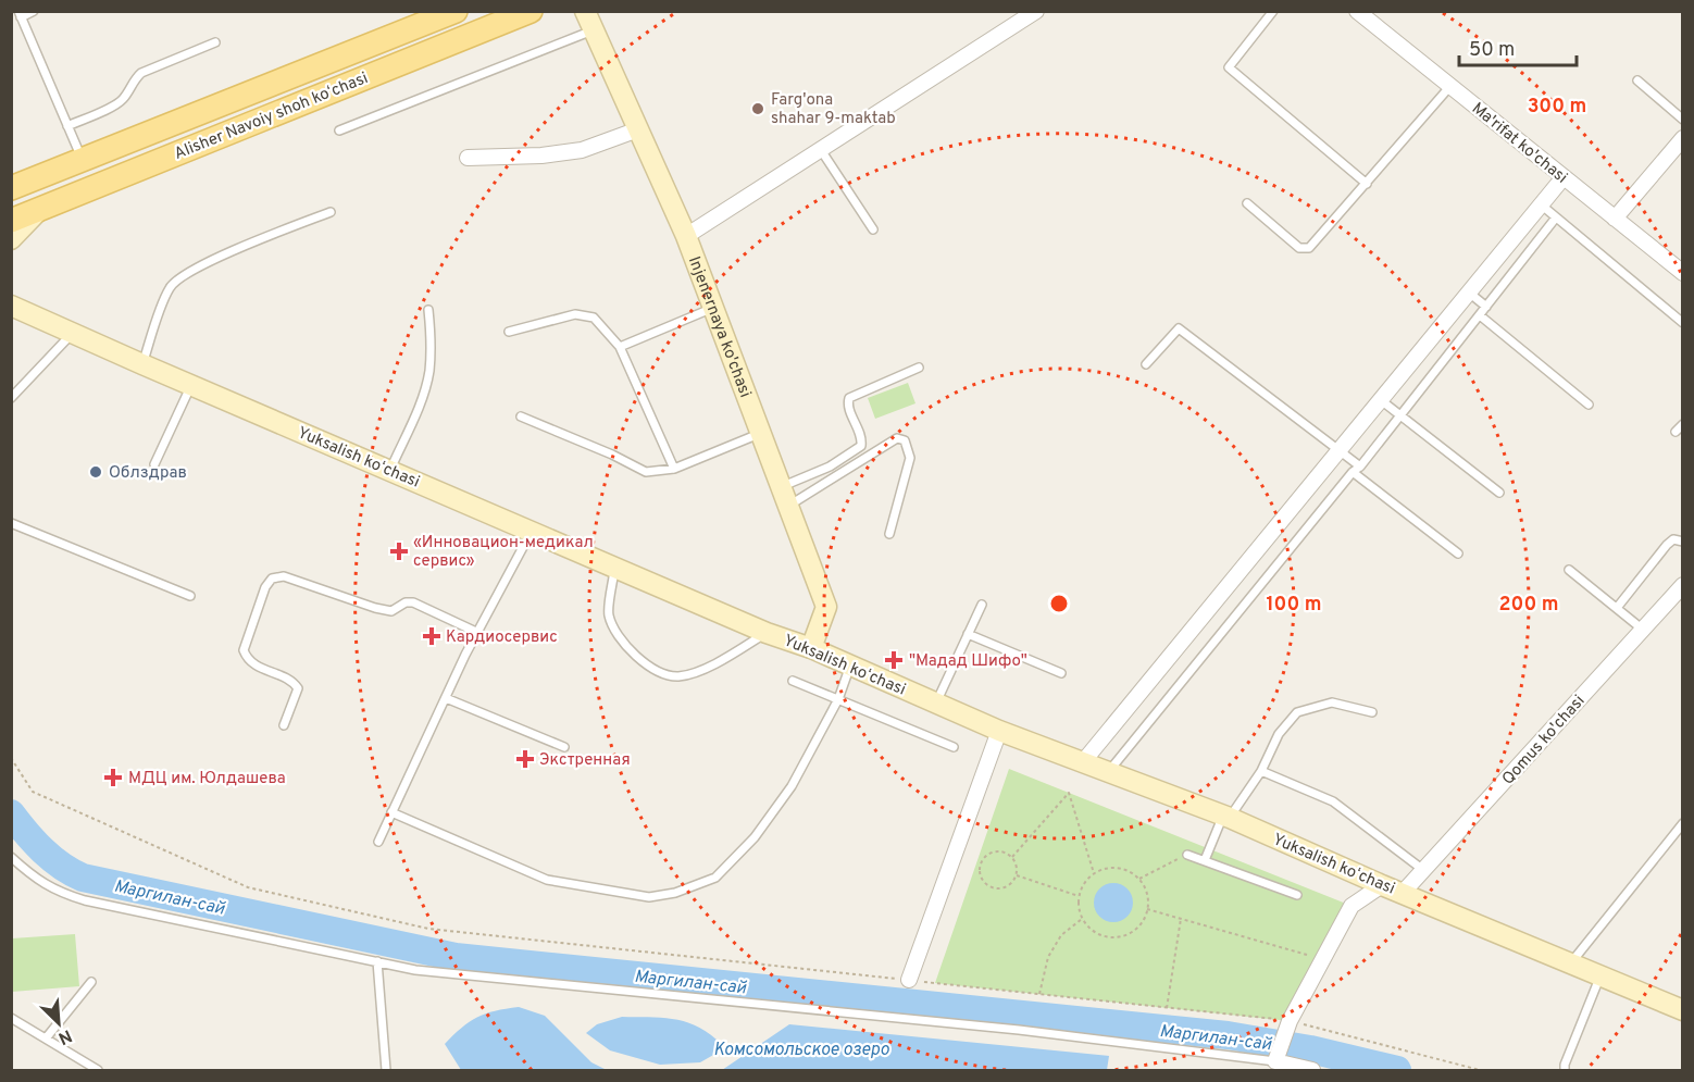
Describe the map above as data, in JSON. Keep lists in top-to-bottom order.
{
  "streets": {
    "main road": ["Alisher Navoiy shoh koʻchasi", "Injenernaya ko'chasi", "Yuksalish koʻchasi"],
    "street": ["Ma'rifat ko'chasi", "Qomus ko'chasi"]
  },
  "crossings": [
    ["Injenernaya ko'chasi", "Yuksalish koʻchasi"],
    ["Yuksalish koʻchasi", "Qomus ko'chasi"]
  ],
  "water": ["Маргилан-сай", "Комсомольское озеро"],
  "places": {
    "other": ["Farg'ona shahar 9-maktab", "Облздрав"],
    "health": [
      "«Инновацион-медикал сервис»",
      "Кардиосервис",
      "\"Мадад Шифо\"",
      "Экстренная",
      "МДЦ им. Юлдашева"
    ]
  },
  "scale_bar": "50 m",
  "north": "bottom right",
  "rings": ["300 m", "100 m", "200 m"]
}
